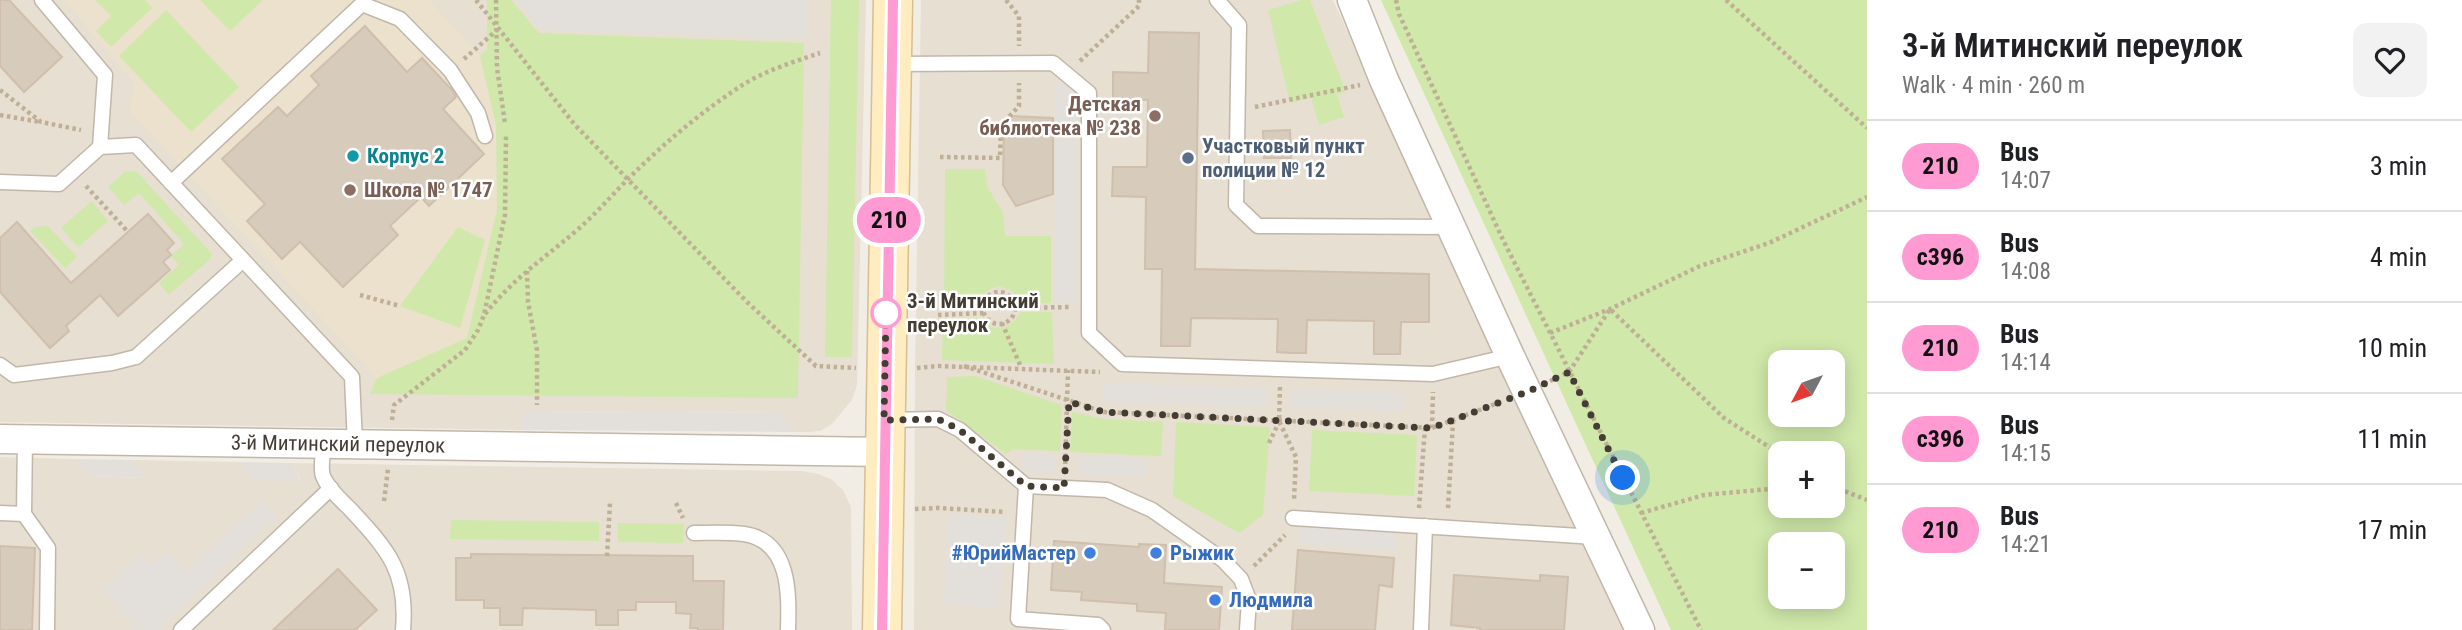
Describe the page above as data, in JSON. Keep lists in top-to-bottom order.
{
  "streets": {
    "street": ["3-й Митинский переулок"]
  },
  "places": [
    "Детская библиотека № 238",
    "Корпус 2",
    "Участковый пункт полиции № 12",
    "Школа № 1747",
    "3-й Митинский переулок",
    "#ЮрийМастер",
    "Рыжик",
    "Людмила"
  ],
  "lines": ["bus line 210"],
  "north": "bottom left",
  "page": {
    "on_map": "210",
    "heading": ["3-й Митинский переулок", "Walk · 4 min · 260 m"],
    "list": [
      {
        "mark": "210",
        "name": "Bus",
        "note": "14:07",
        "value": "3 min"
      },
      {
        "mark": "с396",
        "name": "Bus",
        "note": "14:08",
        "value": "4 min"
      },
      {
        "mark": "210",
        "name": "Bus",
        "note": "14:14",
        "value": "10 min"
      },
      {
        "mark": "с396",
        "name": "Bus",
        "note": "14:15",
        "value": "11 min"
      },
      {
        "mark": "210",
        "name": "Bus",
        "note": "14:21",
        "value": "17 min"
      }
    ],
    "map_buttons": ["+", "−"]
  }
}
